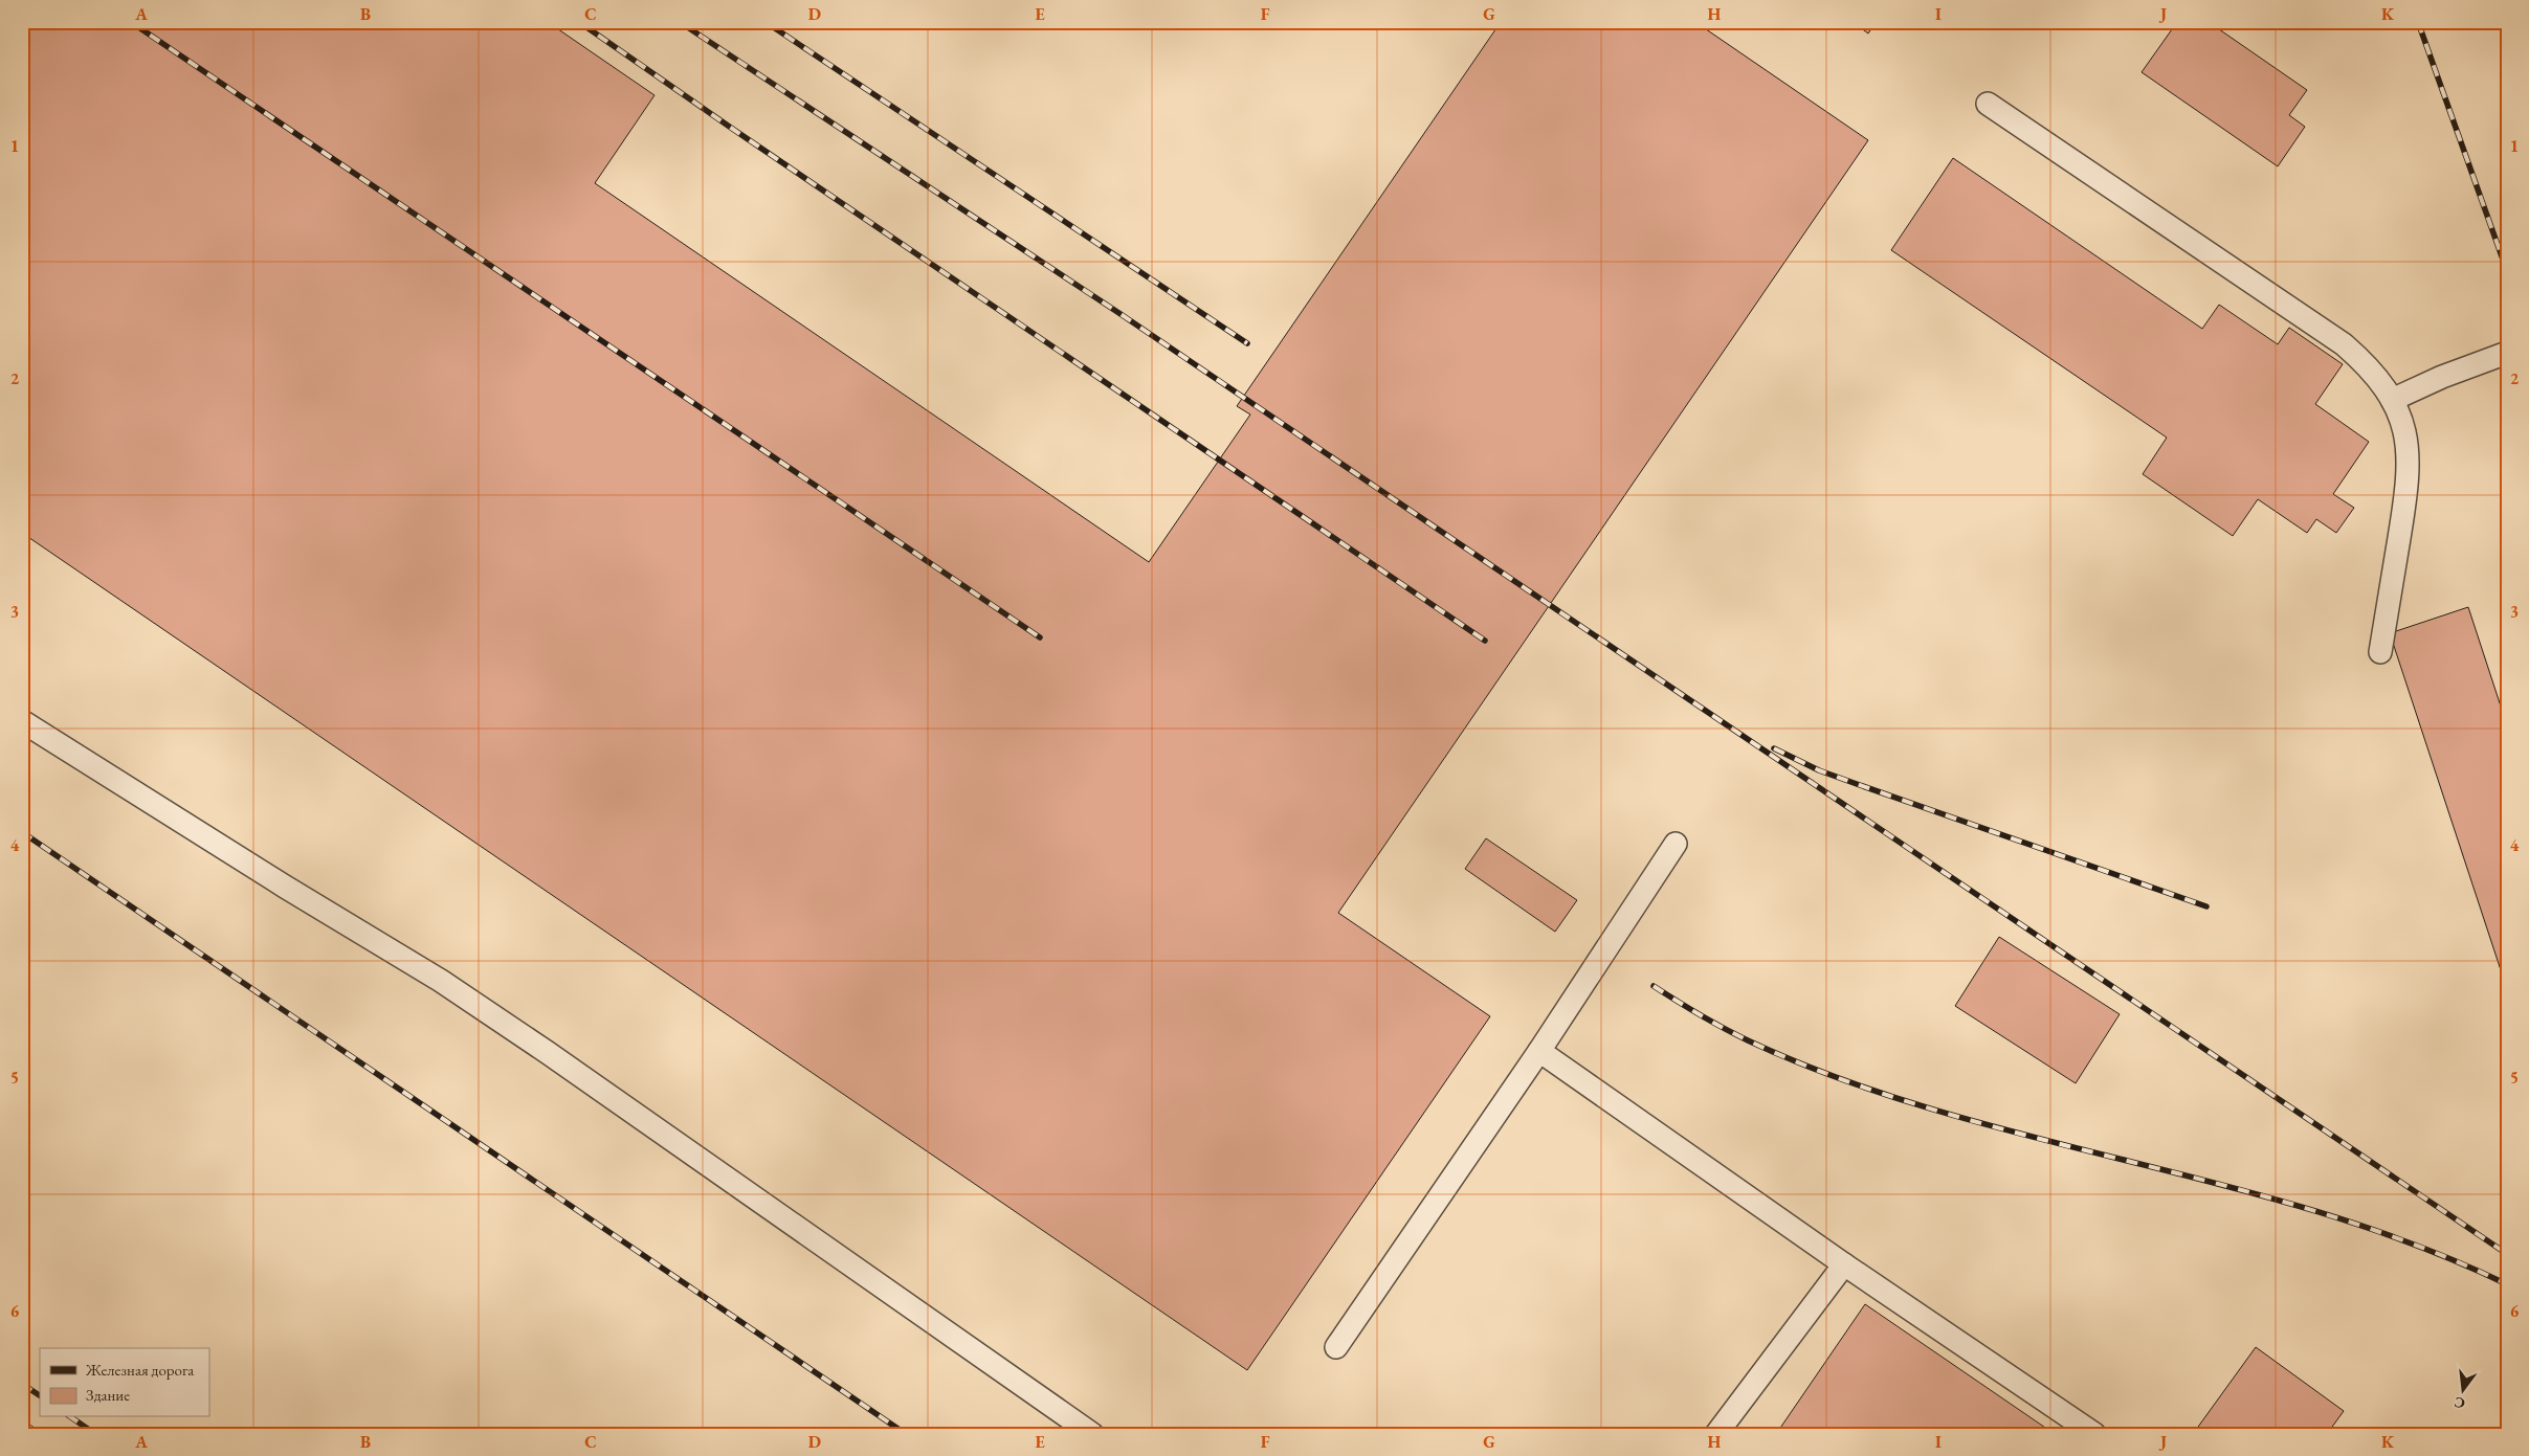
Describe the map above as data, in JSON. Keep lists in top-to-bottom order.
{
  "legend": ["Железная дорога", "Здание"],
  "north": "bottom",
  "grid": {
    "columns": [
      "A",
      "B",
      "C",
      "D",
      "E",
      "F",
      "G",
      "H",
      "I",
      "J",
      "K"
    ],
    "rows": [
      "1",
      "2",
      "3",
      "4",
      "5",
      "6"
    ]
  }
}
